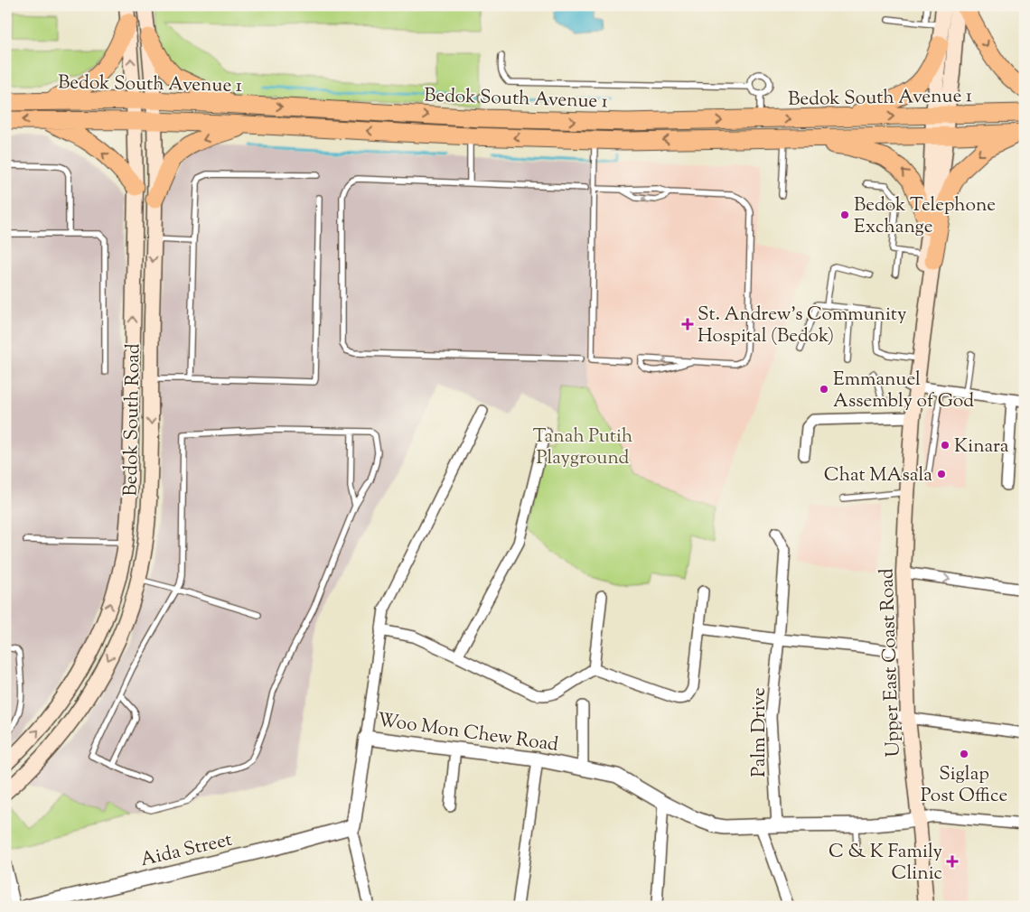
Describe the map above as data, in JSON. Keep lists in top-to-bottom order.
{
  "streets": {
    "main road": ["Bedok South Avenue 1", "Bedok South Road", "Upper East Coast Road"],
    "street": ["Woo Mon Chew Road", "Palm Drive", "Aida Street"]
  },
  "crossings": [
    ["Bedok South Avenue 1", "Bedok South Road"],
    ["Bedok South Avenue 1", "Upper East Coast Road"],
    ["Upper East Coast Road", "Woo Mon Chew Road"],
    ["Woo Mon Chew Road", "Palm Drive"]
  ],
  "parks": ["Tanah Putih Playground"],
  "places": {
    "other": [
      "Bedok Telephone Exchange",
      "Emmanuel Assembly of God",
      "Kinara",
      "Chat MAsala",
      "Siglap Post Office"
    ],
    "health": ["St. Andrew's Community Hospital (Bedok)", "C & K Family Clinic"]
  }
}
